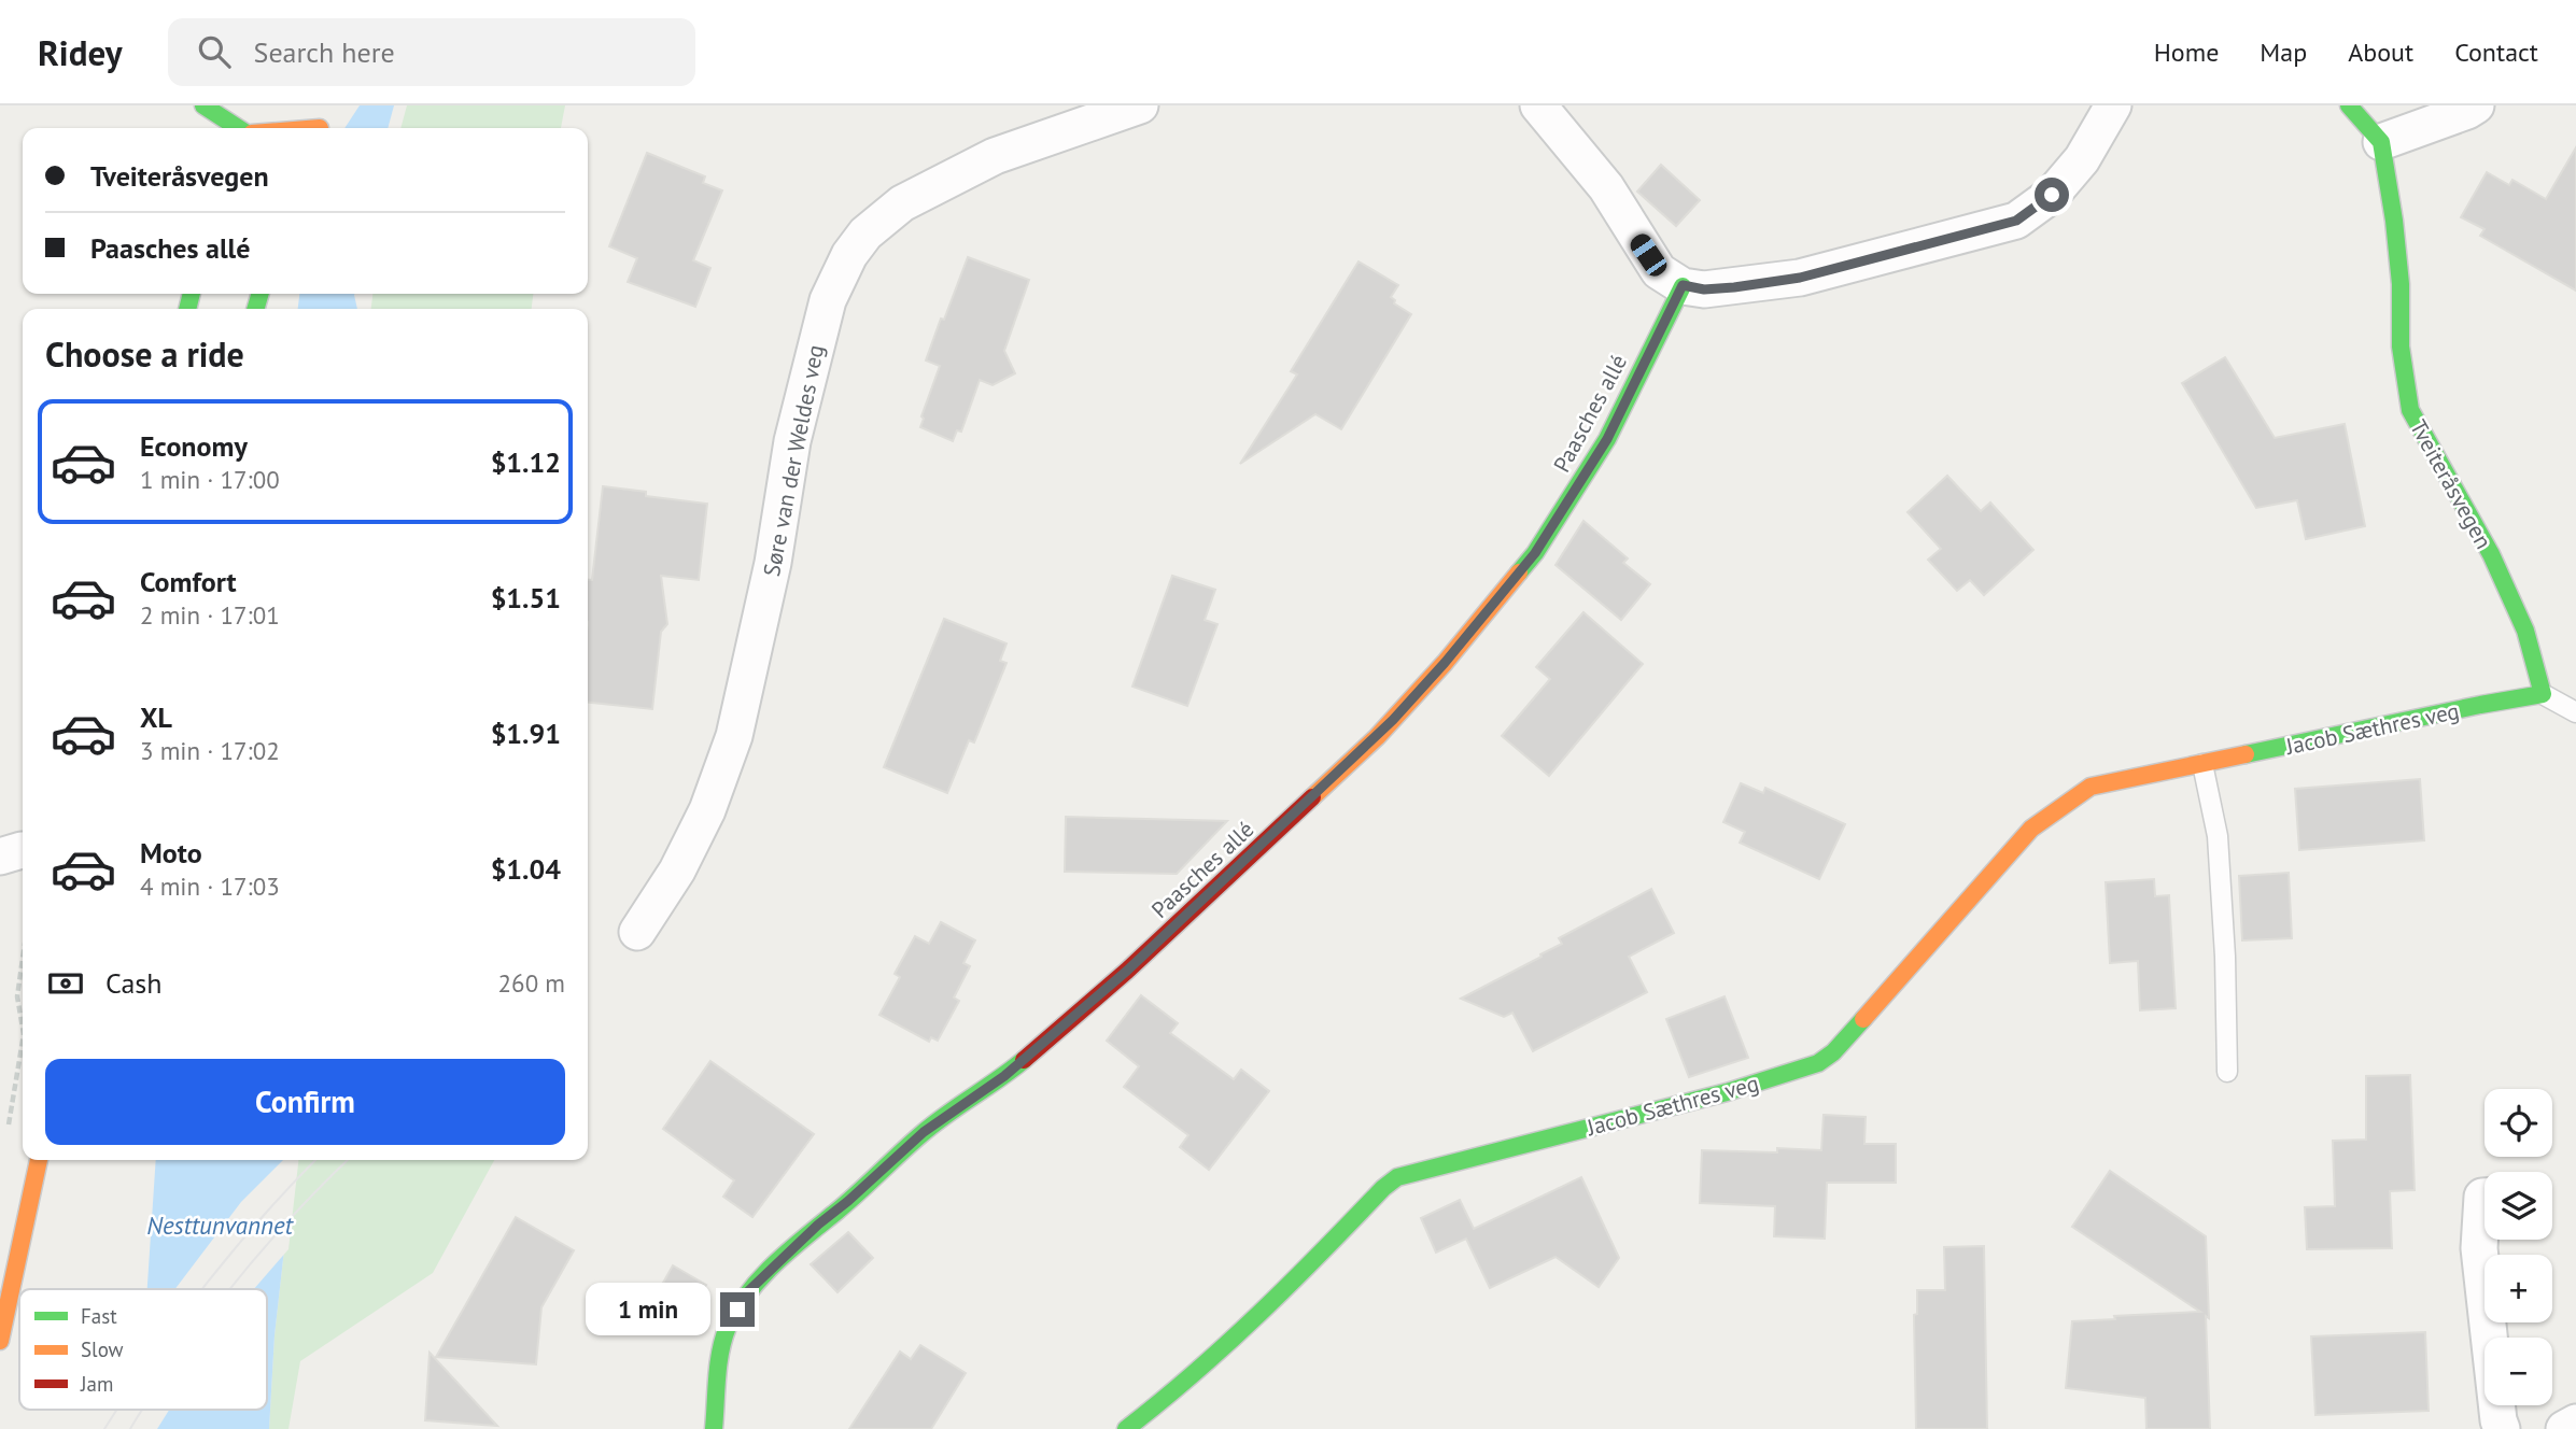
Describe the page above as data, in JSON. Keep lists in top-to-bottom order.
{
  "streets": {
    "street": [
      "Paasches allé",
      "Søre van der Weldes veg",
      "Tveiteråsvegen",
      "Jacob Sæthres veg"
    ]
  },
  "crossings": [
    ["Tveiteråsvegen", "Jacob Sæthres veg"]
  ],
  "water": ["Nesttunvannet"],
  "legend": ["Fast", "Slow", "Jam"],
  "page": {
    "header": "Ridey",
    "search": "Search here",
    "nav": [
      "Home",
      "Map",
      "About",
      "Contact"
    ],
    "banner": ["Tveiteråsvegen", "Paasches allé"],
    "heading": "Choose a ride",
    "list": [
      {
        "name": "Economy",
        "note": "1 min · 17:00",
        "value": "$1.12"
      },
      {
        "name": "Comfort",
        "note": "2 min · 17:01",
        "value": "$1.51"
      },
      {
        "name": "XL",
        "note": "3 min · 17:02",
        "value": "$1.91"
      },
      {
        "name": "Moto",
        "note": "4 min · 17:03",
        "value": "$1.04"
      }
    ],
    "pay": ["Cash", "260 m"],
    "buttons": "Confirm",
    "map_buttons": ["+", "−"],
    "bubble": "1 min"
  }
}
